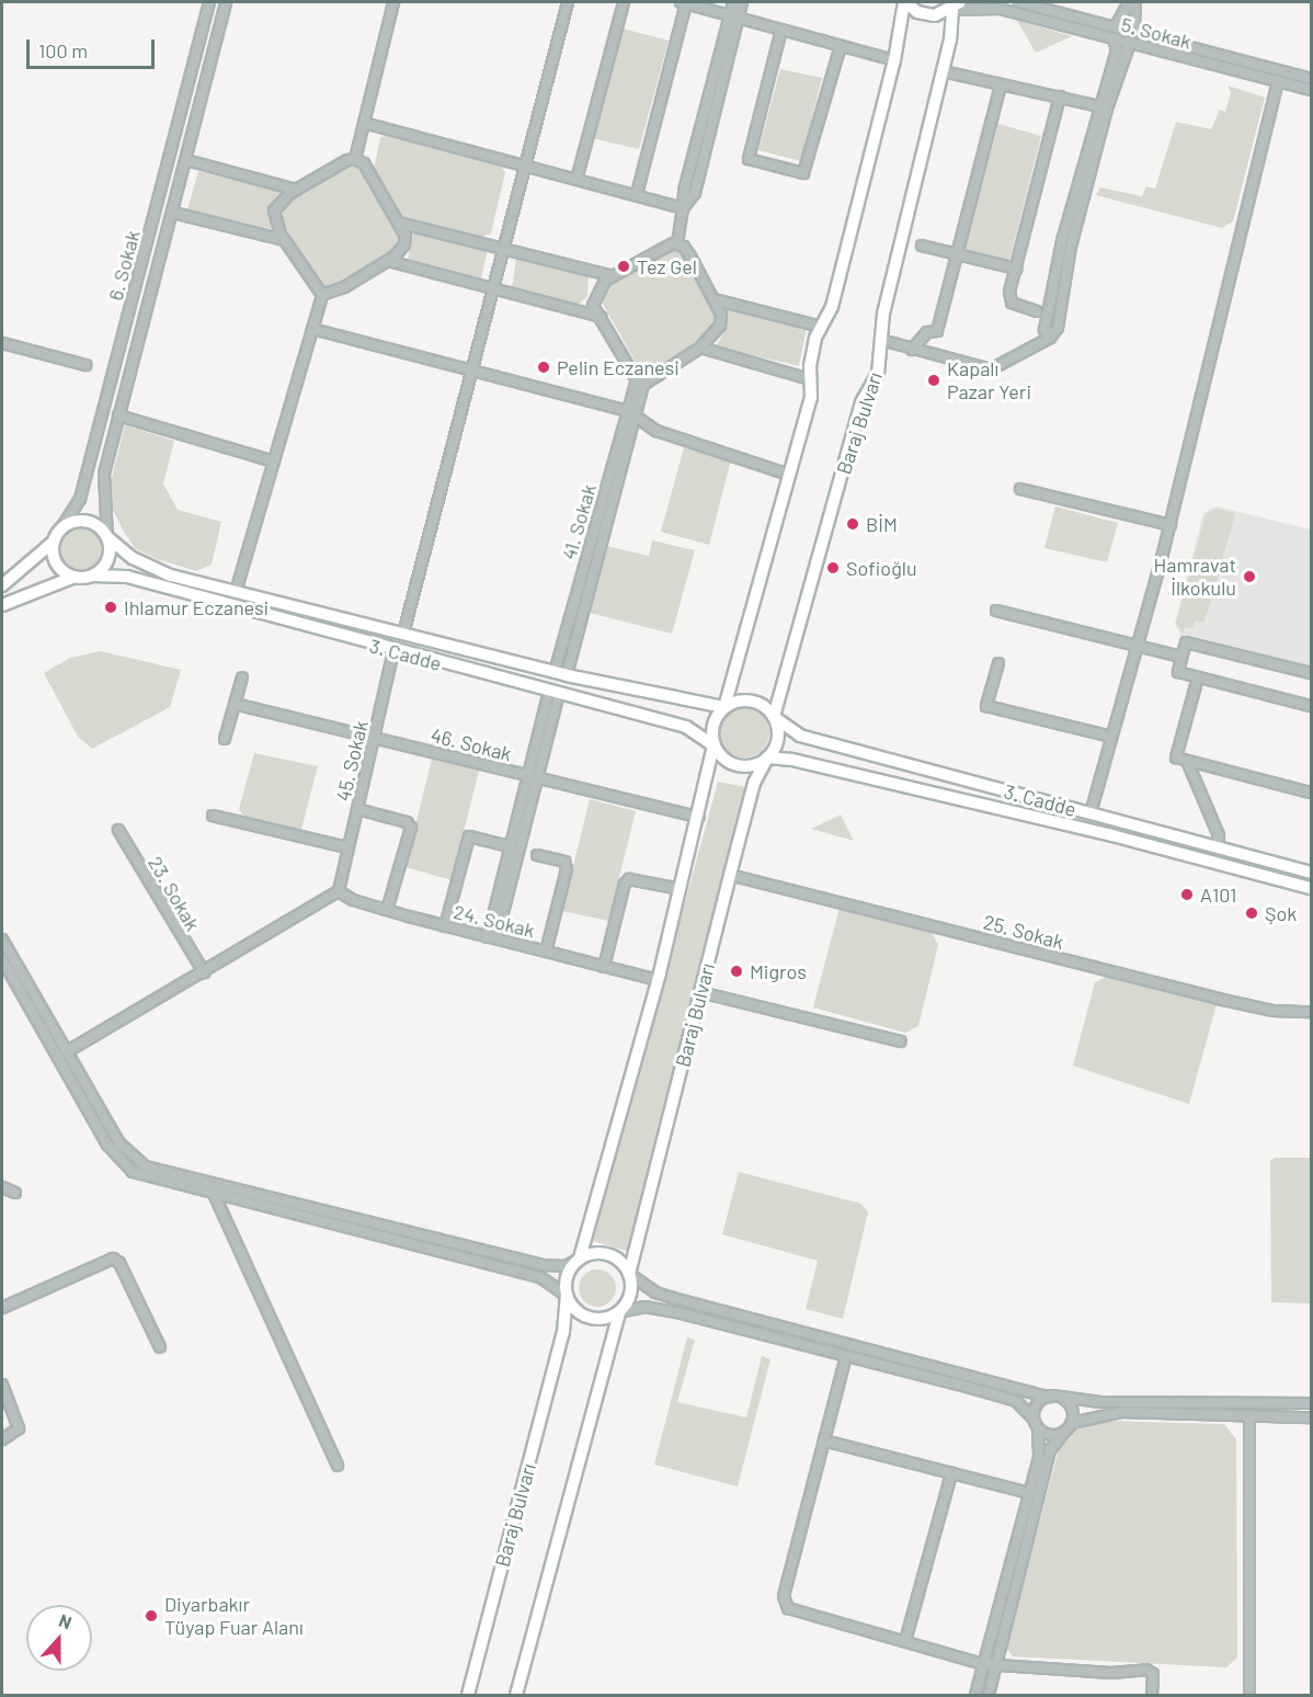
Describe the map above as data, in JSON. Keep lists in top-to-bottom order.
{
  "streets": {
    "main road": ["Baraj Bulvarı", "3. Cadde"],
    "street": [
      "5. Sokak",
      "6. Sokak",
      "41. Sokak",
      "46. Sokak",
      "45. Sokak",
      "23. Sokak",
      "24. Sokak",
      "25. Sokak"
    ]
  },
  "crossings": [
    ["5. Sokak", "Baraj Bulvarı"],
    ["6. Sokak", "3. Cadde"],
    ["Baraj Bulvarı", "3. Cadde"],
    ["Baraj Bulvarı", "25. Sokak"],
    ["41. Sokak", "3. Cadde"],
    ["3. Cadde", "45. Sokak"],
    ["46. Sokak", "45. Sokak"],
    ["45. Sokak", "24. Sokak"]
  ],
  "places": [
    "Tez Gel",
    "Pelin Eczanesi",
    "Kapalı Pazar Yeri",
    "BİM",
    "Sofioğlu",
    "Hamravat İlkokulu",
    "Ihlamur Eczanesi",
    "A101",
    "Şok",
    "Migros",
    "Diyarbakır Tüyap Fuar Alanı"
  ],
  "scale_bar": "100 m",
  "north": "top"
}
